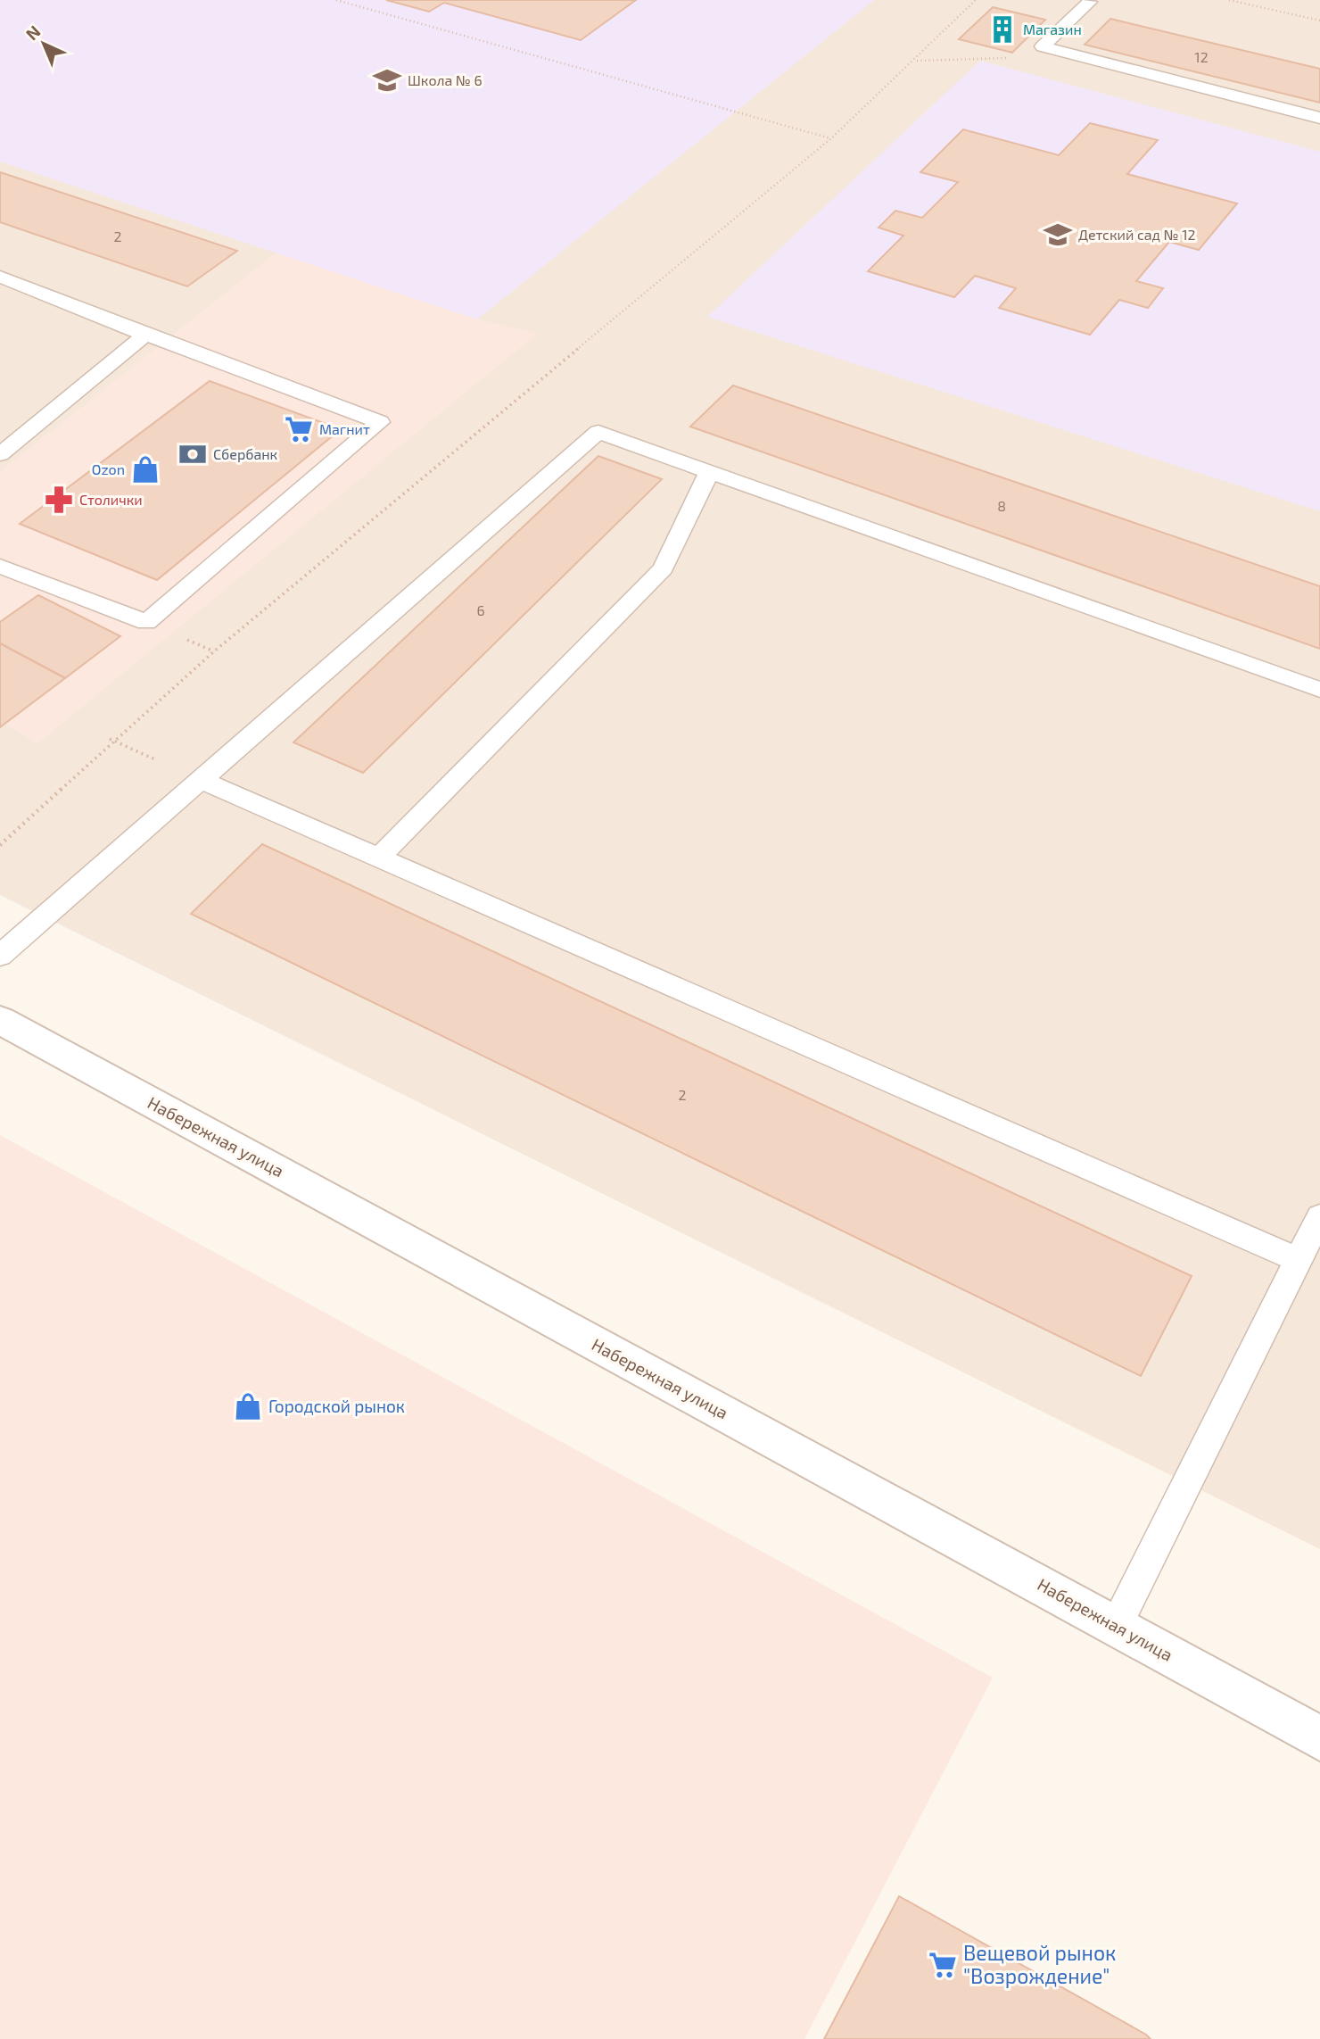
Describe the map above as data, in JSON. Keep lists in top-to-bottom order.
{
  "streets": {
    "street": ["Набережная улица"]
  },
  "places": {
    "building": ["Магазин"],
    "school or university": ["Школа № 6", "Детский сад № 12"],
    "supermarket": ["Магнит", "Вещевой рынок \"Возрождение\""],
    "bank": ["Сбербанк"],
    "shop": ["Ozon", "Городской рынок"],
    "pharmacy": ["Столички"]
  },
  "house_numbers": [
    "12",
    "2",
    "8",
    "6",
    "2"
  ],
  "north": "top left"
}
